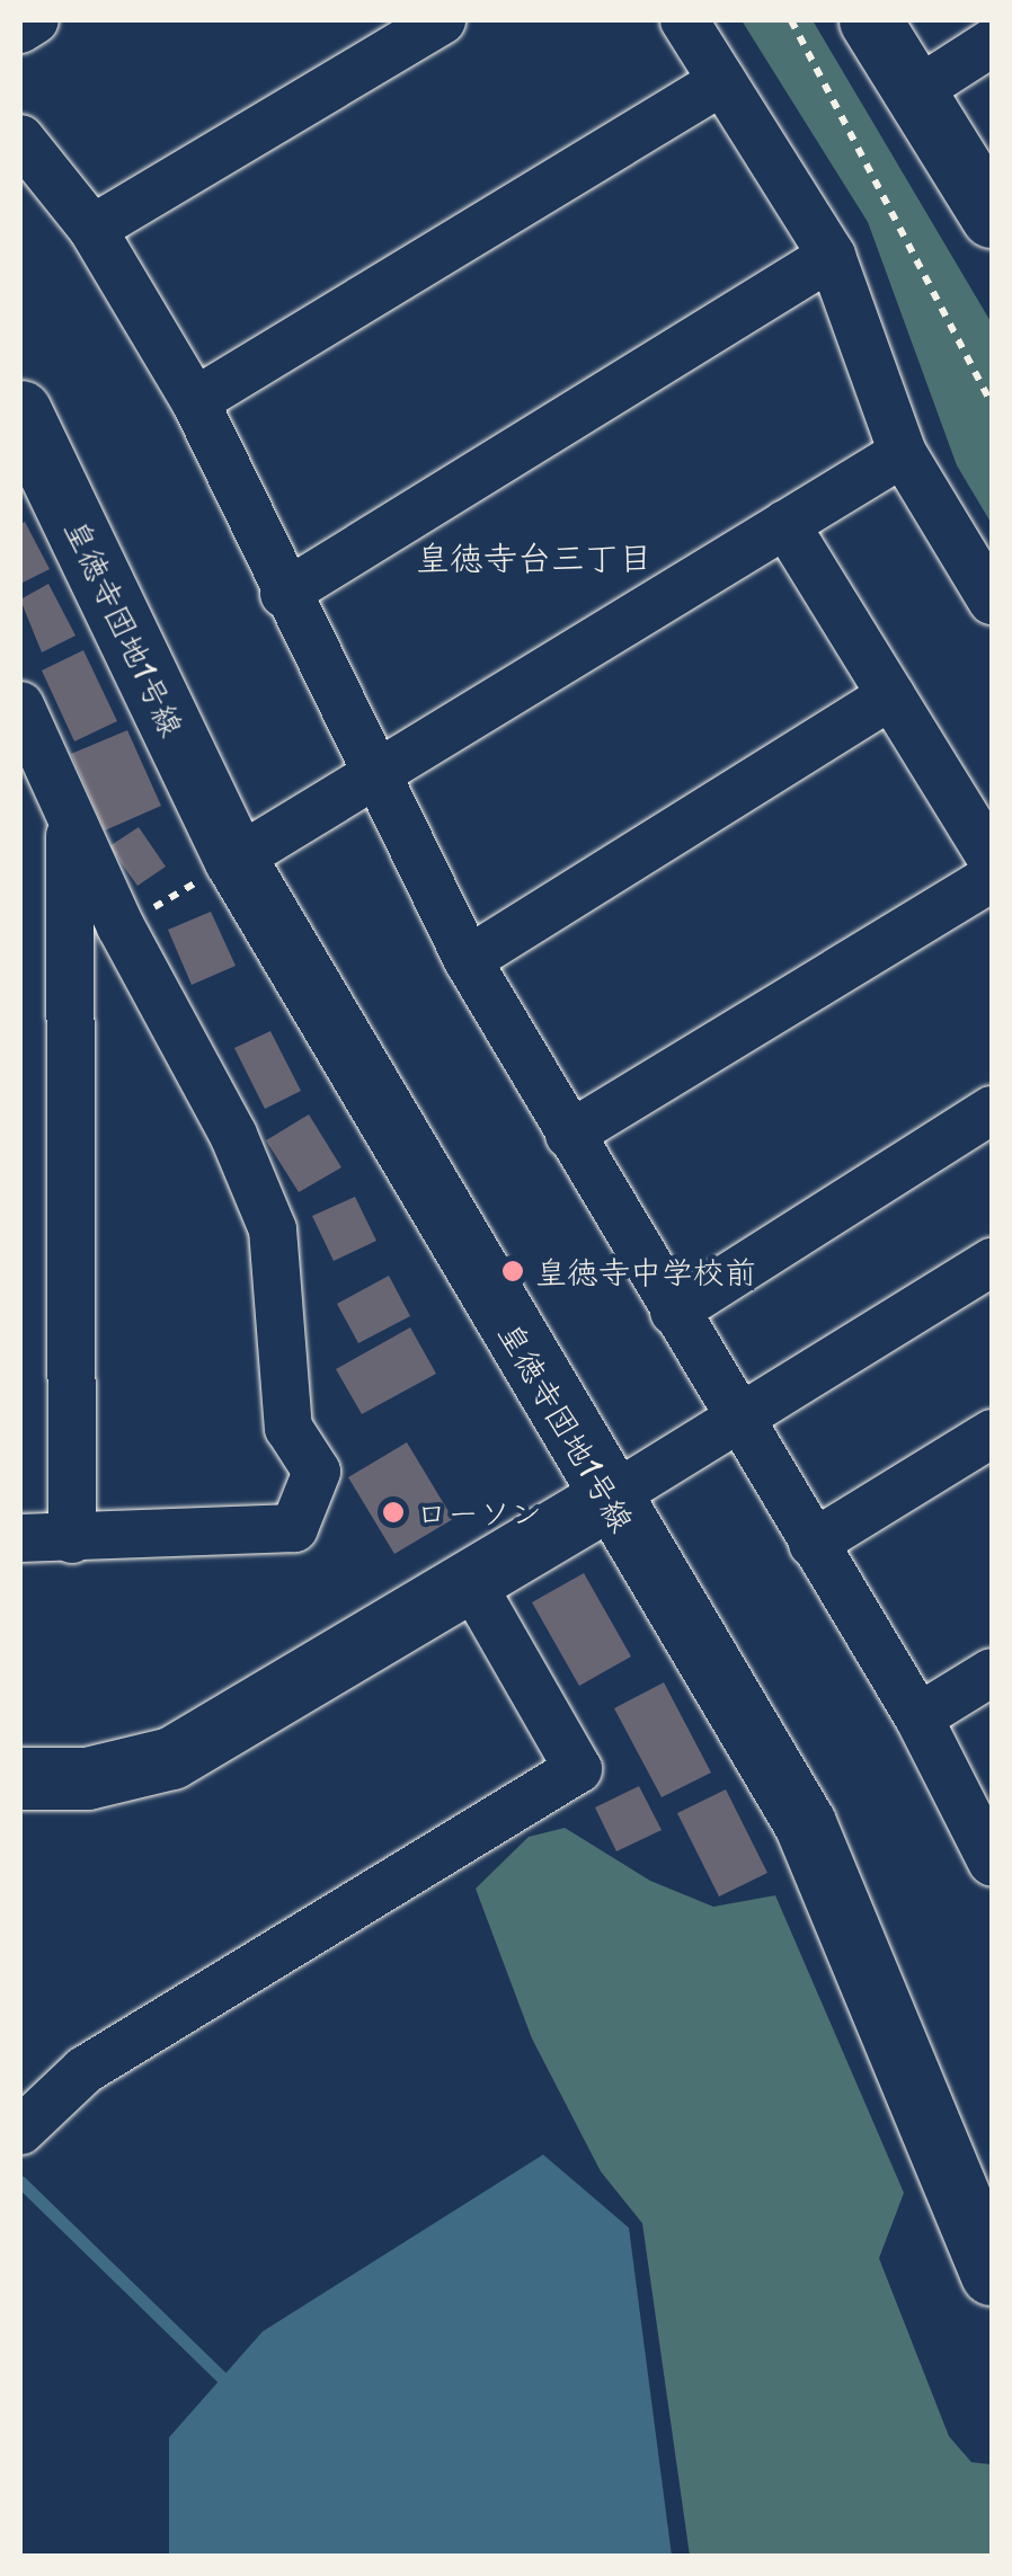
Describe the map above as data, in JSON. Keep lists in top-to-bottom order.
{
  "streets": {
    "street": ["皇徳寺団地1号線"]
  },
  "districts": ["皇徳寺台三丁目"],
  "places": ["皇徳寺中学校前", "ローソン"]
}
